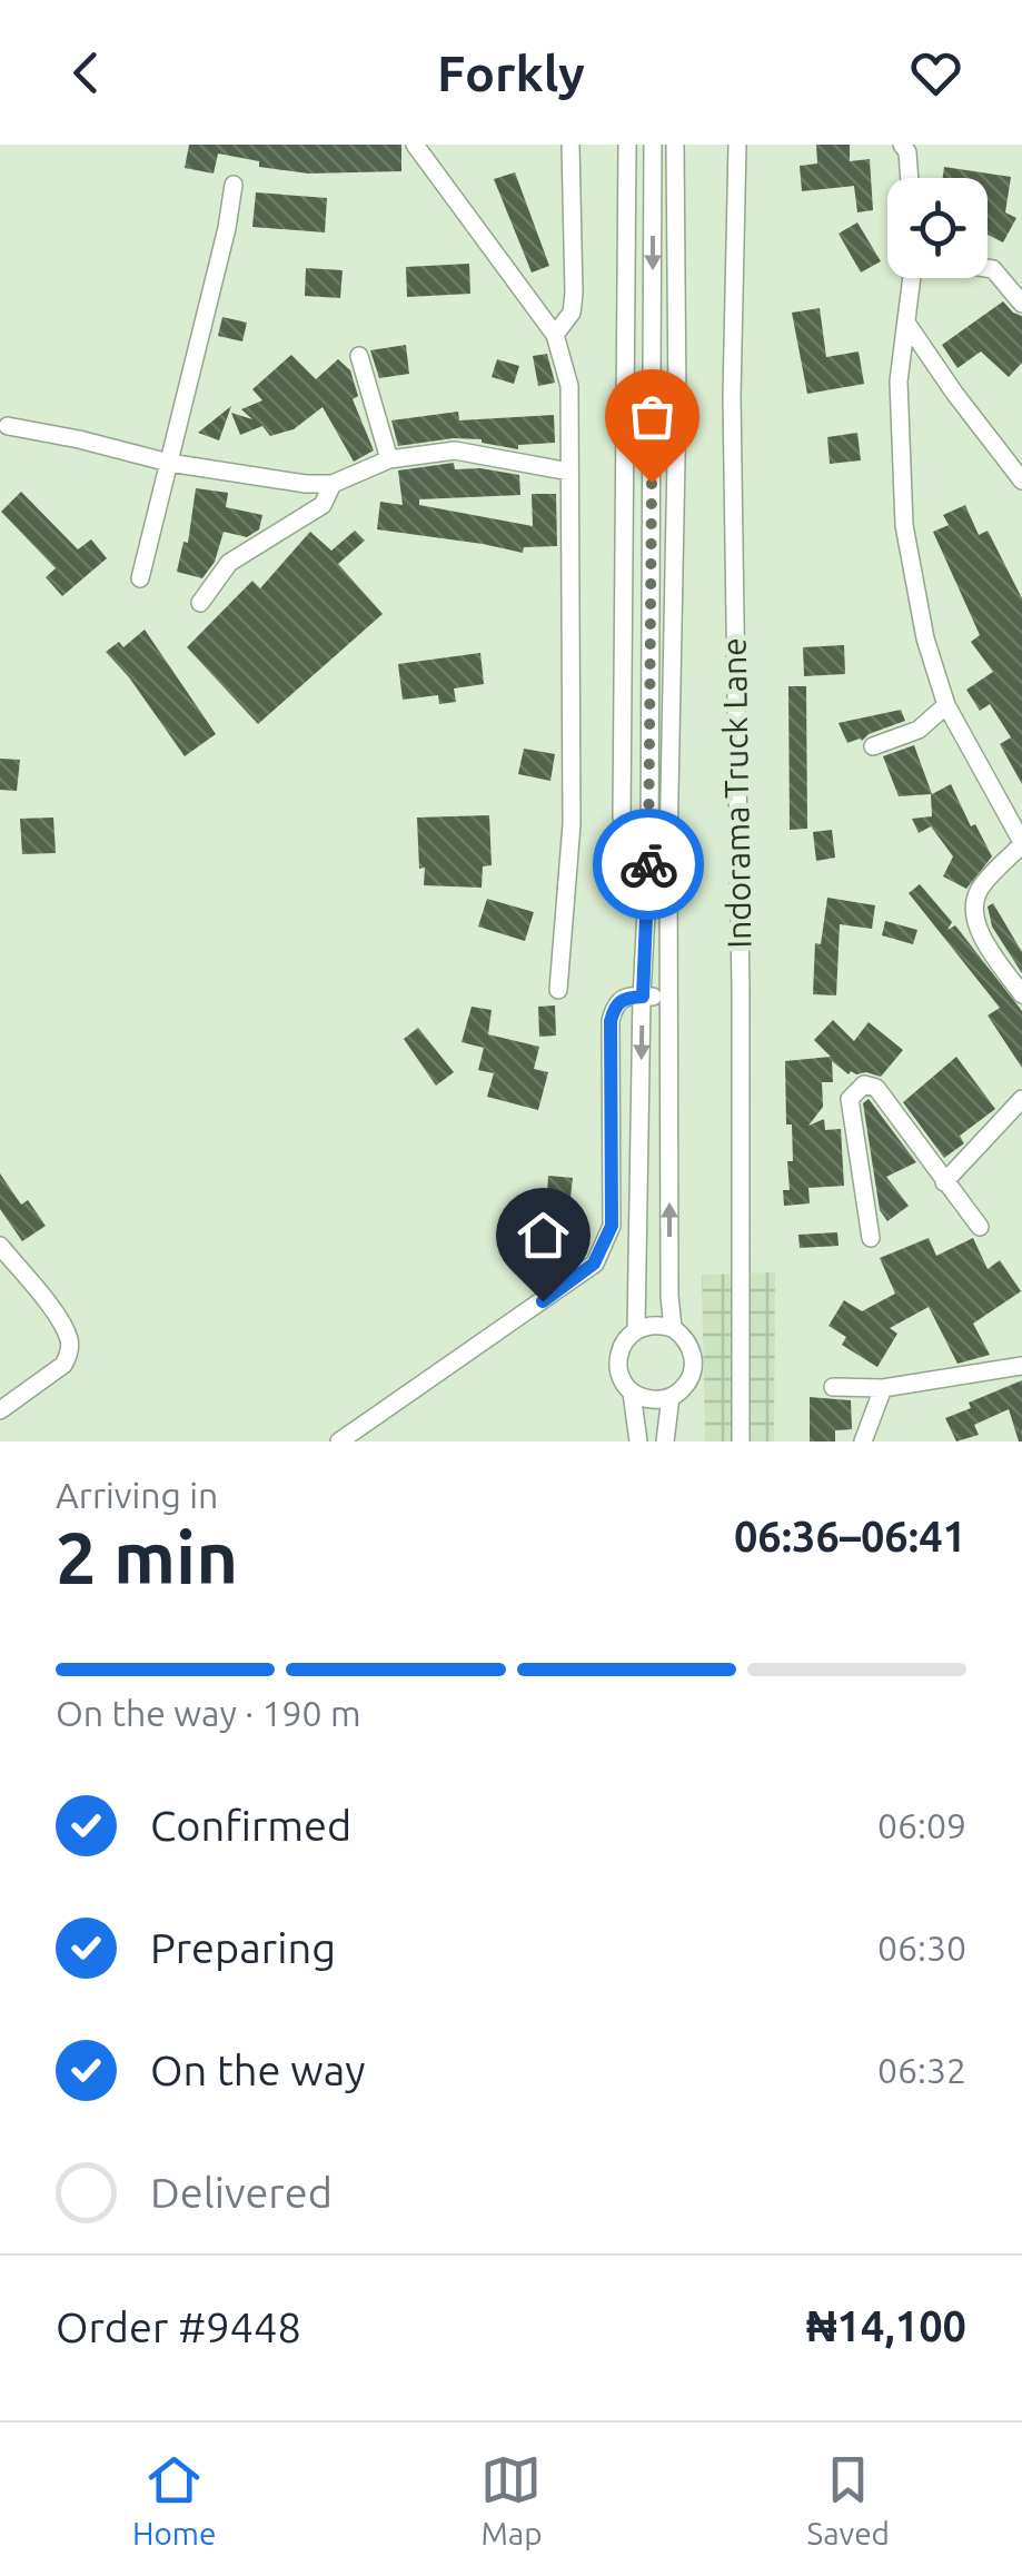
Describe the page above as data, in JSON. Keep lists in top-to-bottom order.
{
  "streets": {
    "street": ["Indorama Truck Lane"]
  },
  "page": {
    "header": "Forkly",
    "heading": ["2 min", "Arriving in", "06:36–06:41"],
    "panel": ["Order #9448", "₦14,100"],
    "bar": "On the way · 190 m",
    "list": [
      ["Confirmed", "06:09"],
      ["Preparing", "06:30"],
      ["On the way", "06:32"],
      "Delivered"
    ],
    "tabs": ["Home", "Map", "Saved"]
  }
}
